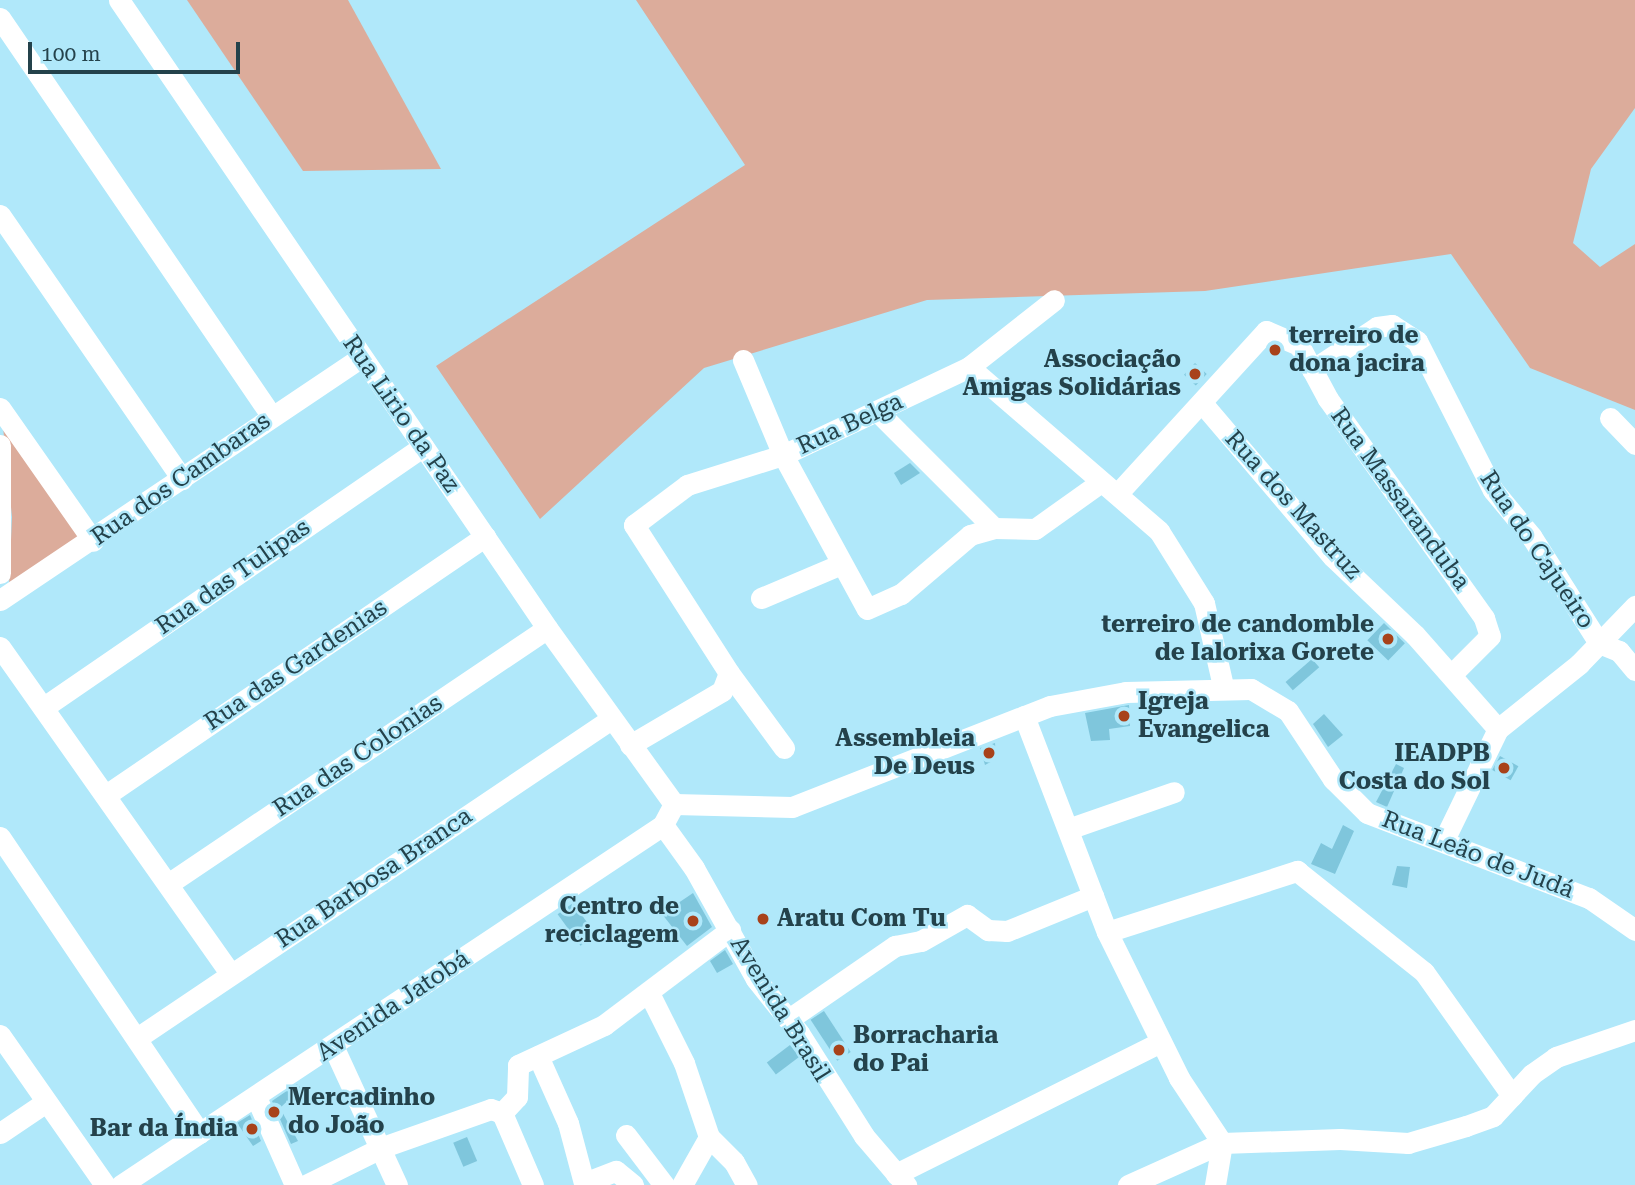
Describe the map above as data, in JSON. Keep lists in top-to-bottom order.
{
  "streets": {
    "street": [
      "Rua Lirio da Paz",
      "Rua Belga",
      "Rua dos Cambaras",
      "Rua Massaranduba",
      "Rua dos Mastruz",
      "Rua do Cajueiro",
      "Rua das Tulipas",
      "Rua das Gardenias",
      "Rua das Colonias",
      "Rua Leão de Judá",
      "Rua Barbosa Branca",
      "Avenida Jatobá",
      "Avenida Brasil"
    ]
  },
  "crossings": [
    ["Rua Lirio da Paz", "Rua dos Cambaras"],
    ["Rua Lirio da Paz", "Rua das Tulipas"],
    ["Rua Lirio da Paz", "Rua das Gardenias"],
    ["Rua Lirio da Paz", "Rua das Colonias"],
    ["Rua Lirio da Paz", "Rua Leão de Judá"],
    ["Rua Lirio da Paz", "Rua Barbosa Branca"],
    ["Rua Massaranduba", "Rua dos Mastruz"],
    ["Rua Massaranduba", "Rua do Cajueiro"],
    ["Avenida Jatobá", "Avenida Brasil"]
  ],
  "places": [
    "terreiro de dona jacira",
    "Associação Amigas Solidárias",
    "terreiro de candomble de Ialorixa Gorete",
    "Igreja Evangelica",
    "Assembleia De Deus",
    "IEADPB Costa do Sol",
    "Aratu Com Tu",
    "Centro de reciclagem",
    "Borracharia do Pai",
    "Mercadinho do João",
    "Bar da Índia"
  ],
  "scale_bar": "100 m"
}
